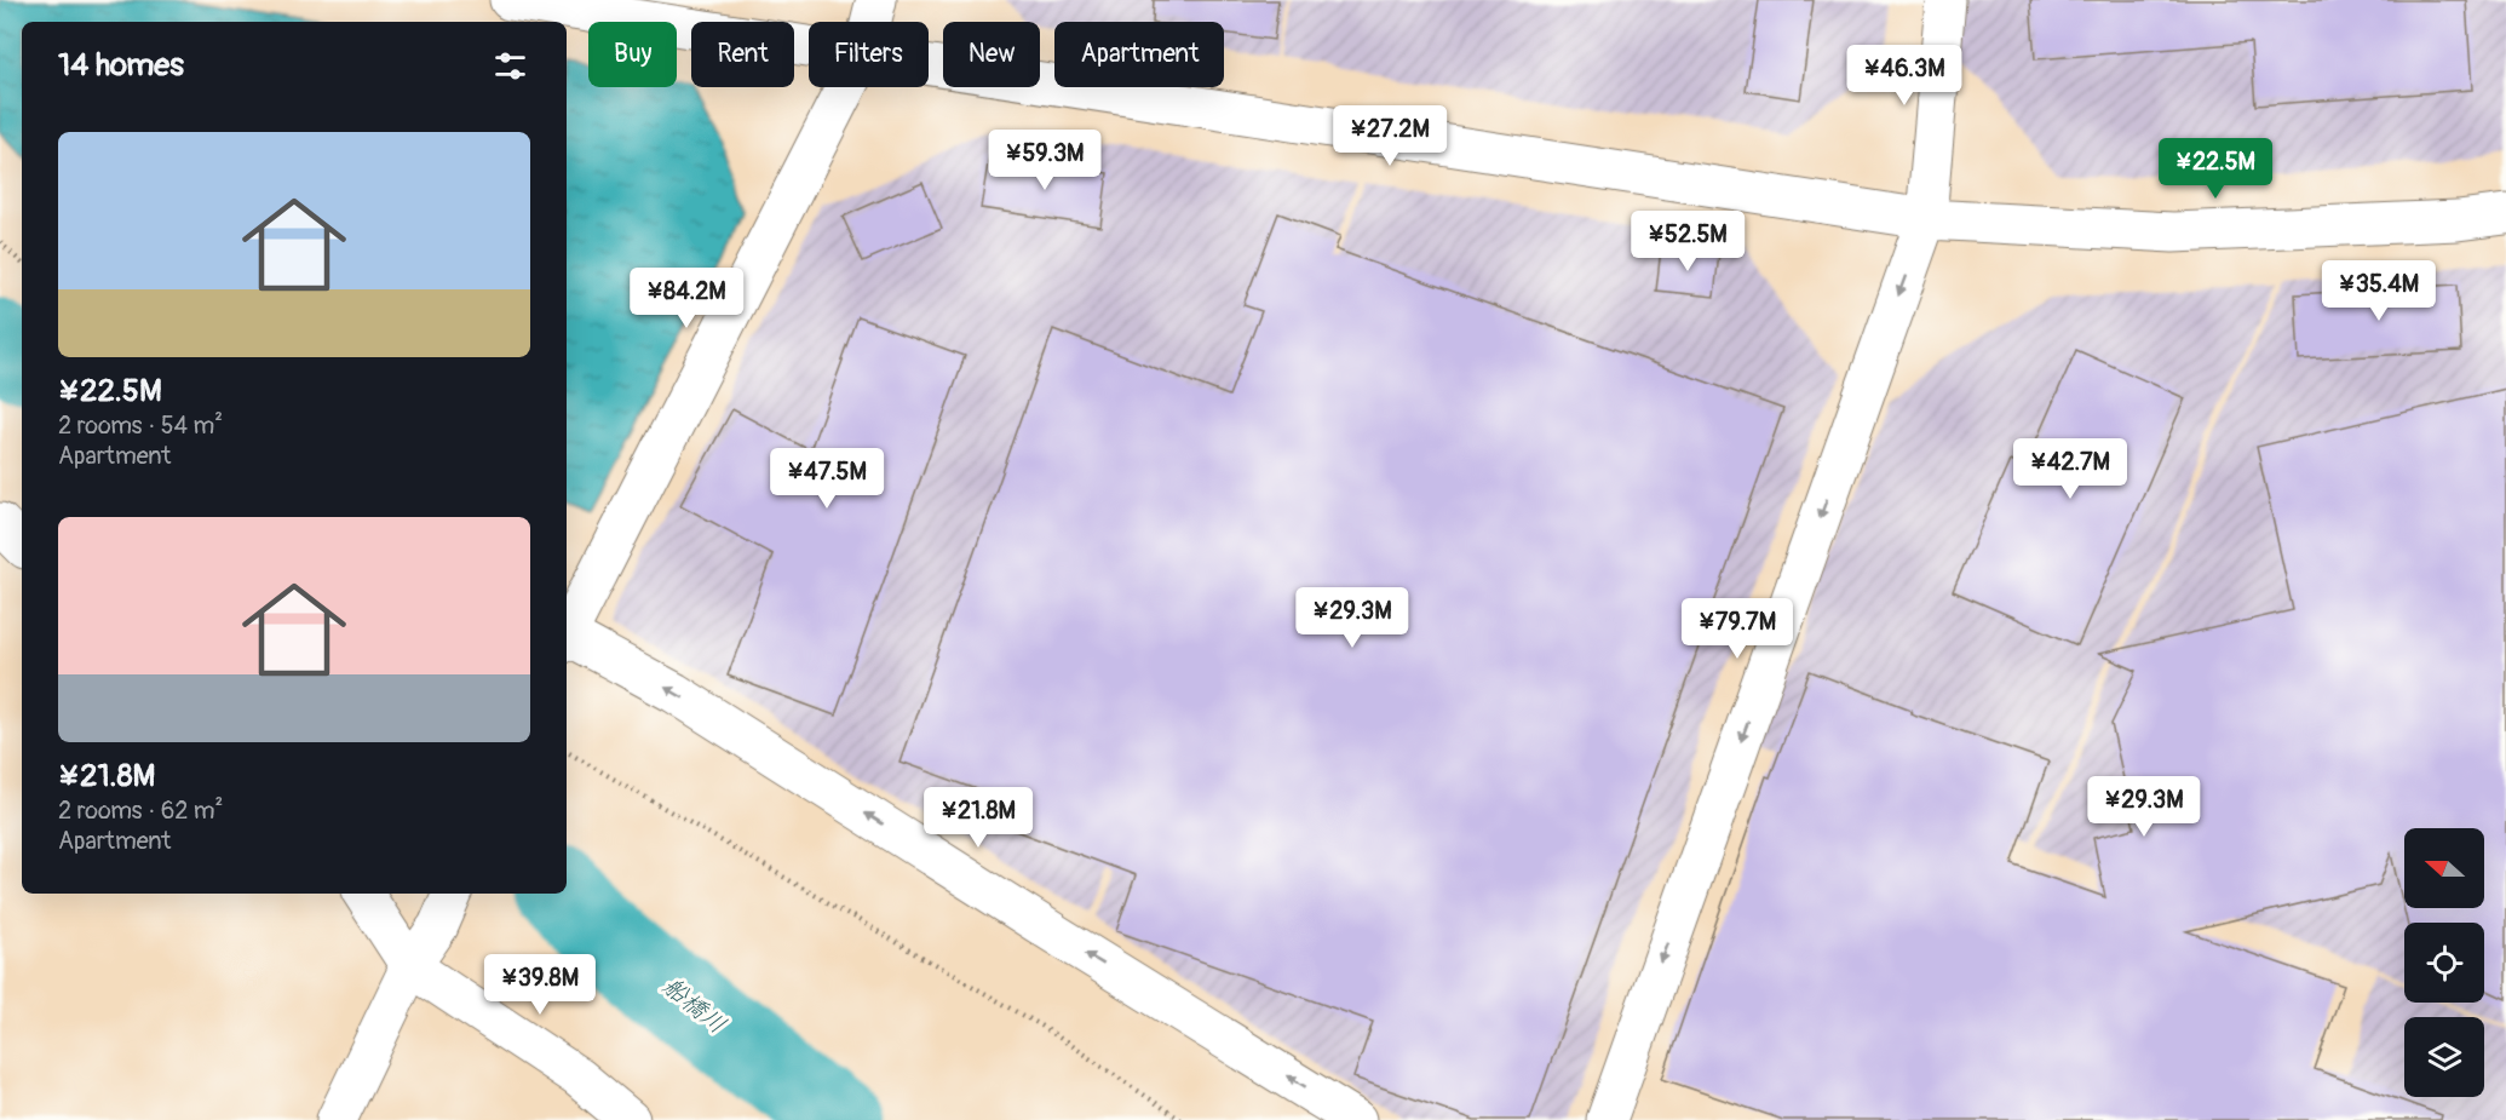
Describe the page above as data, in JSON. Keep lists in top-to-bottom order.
{
  "water": ["船橋川"],
  "north": "left",
  "page": {
    "chip": [
      "Buy",
      "Rent",
      "Filters",
      "New",
      "Apartment"
    ],
    "heading": "14 homes",
    "price": [
      "¥46.3M",
      "¥27.2M",
      "¥59.3M",
      "¥22.5M",
      "¥52.5M",
      "¥35.4M",
      "¥84.2M",
      "¥42.7M",
      "¥47.5M",
      "¥29.3M",
      "¥79.7M",
      "¥29.3M",
      "¥21.8M",
      "¥39.8M"
    ],
    "list": [
      {
        "name": "¥22.5M",
        "note": "2 rooms · 54 m² · Apartment"
      },
      {
        "name": "¥21.8M",
        "note": "2 rooms · 62 m² · Apartment"
      }
    ]
  }
}
